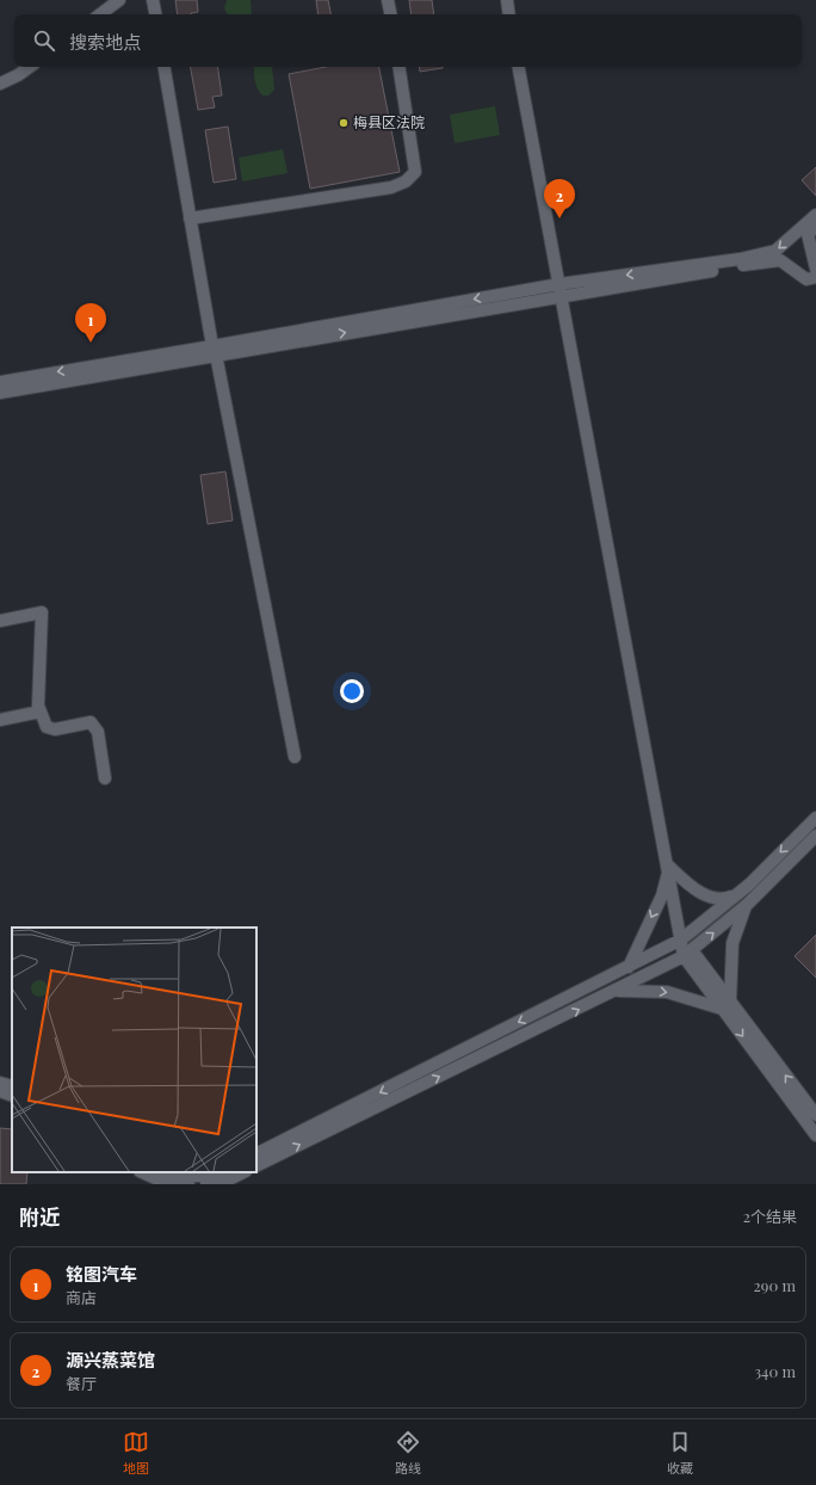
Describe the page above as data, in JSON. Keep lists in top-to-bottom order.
{
  "places": ["梅县区法院"],
  "page": {
    "search": "搜索地点",
    "pins": ["2", "1"],
    "heading": ["附近", "2个结果"],
    "list": [
      {
        "mark": "1",
        "name": "铭图汽车",
        "note": "商店",
        "value": "290 m"
      },
      {
        "mark": "2",
        "name": "源兴蒸菜馆",
        "note": "餐厅",
        "value": "340 m"
      }
    ],
    "nav": ["地图", "路线", "收藏"]
  }
}
